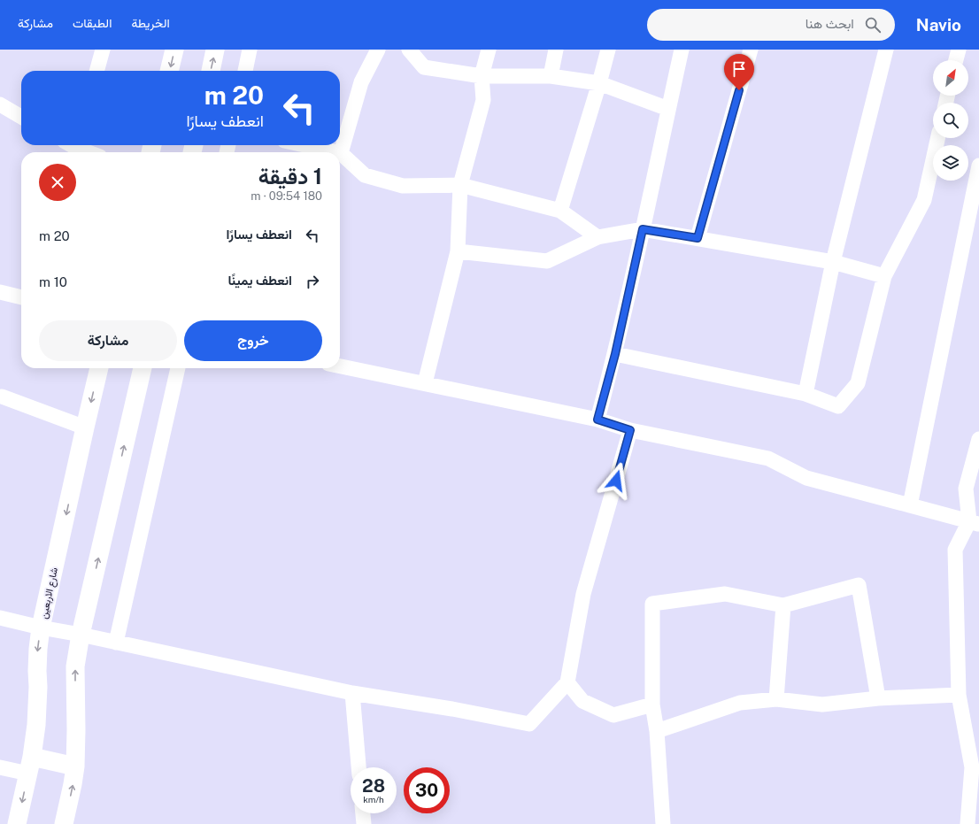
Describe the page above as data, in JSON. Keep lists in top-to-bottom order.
{
  "streets": {
    "street": ["شارع الاربعين"]
  },
  "north": "top right",
  "page": {
    "header": "Navio",
    "search": "ابحث هنا",
    "nav": ["الخريطة", "الطبقات", "مشاركة"],
    "turn": ["20 m", "انعطف يسارًا"],
    "heading": ["1 دقيقة", "180 m · 09:54"],
    "list": [
      {
        "name": "انعطف يسارًا",
        "value": "20 m"
      },
      {
        "name": "انعطف يمينًا",
        "value": "10 m"
      }
    ],
    "buttons": ["خروج", "مشاركة"],
    "speed": "28 km/h",
    "limit": "30"
  }
}
